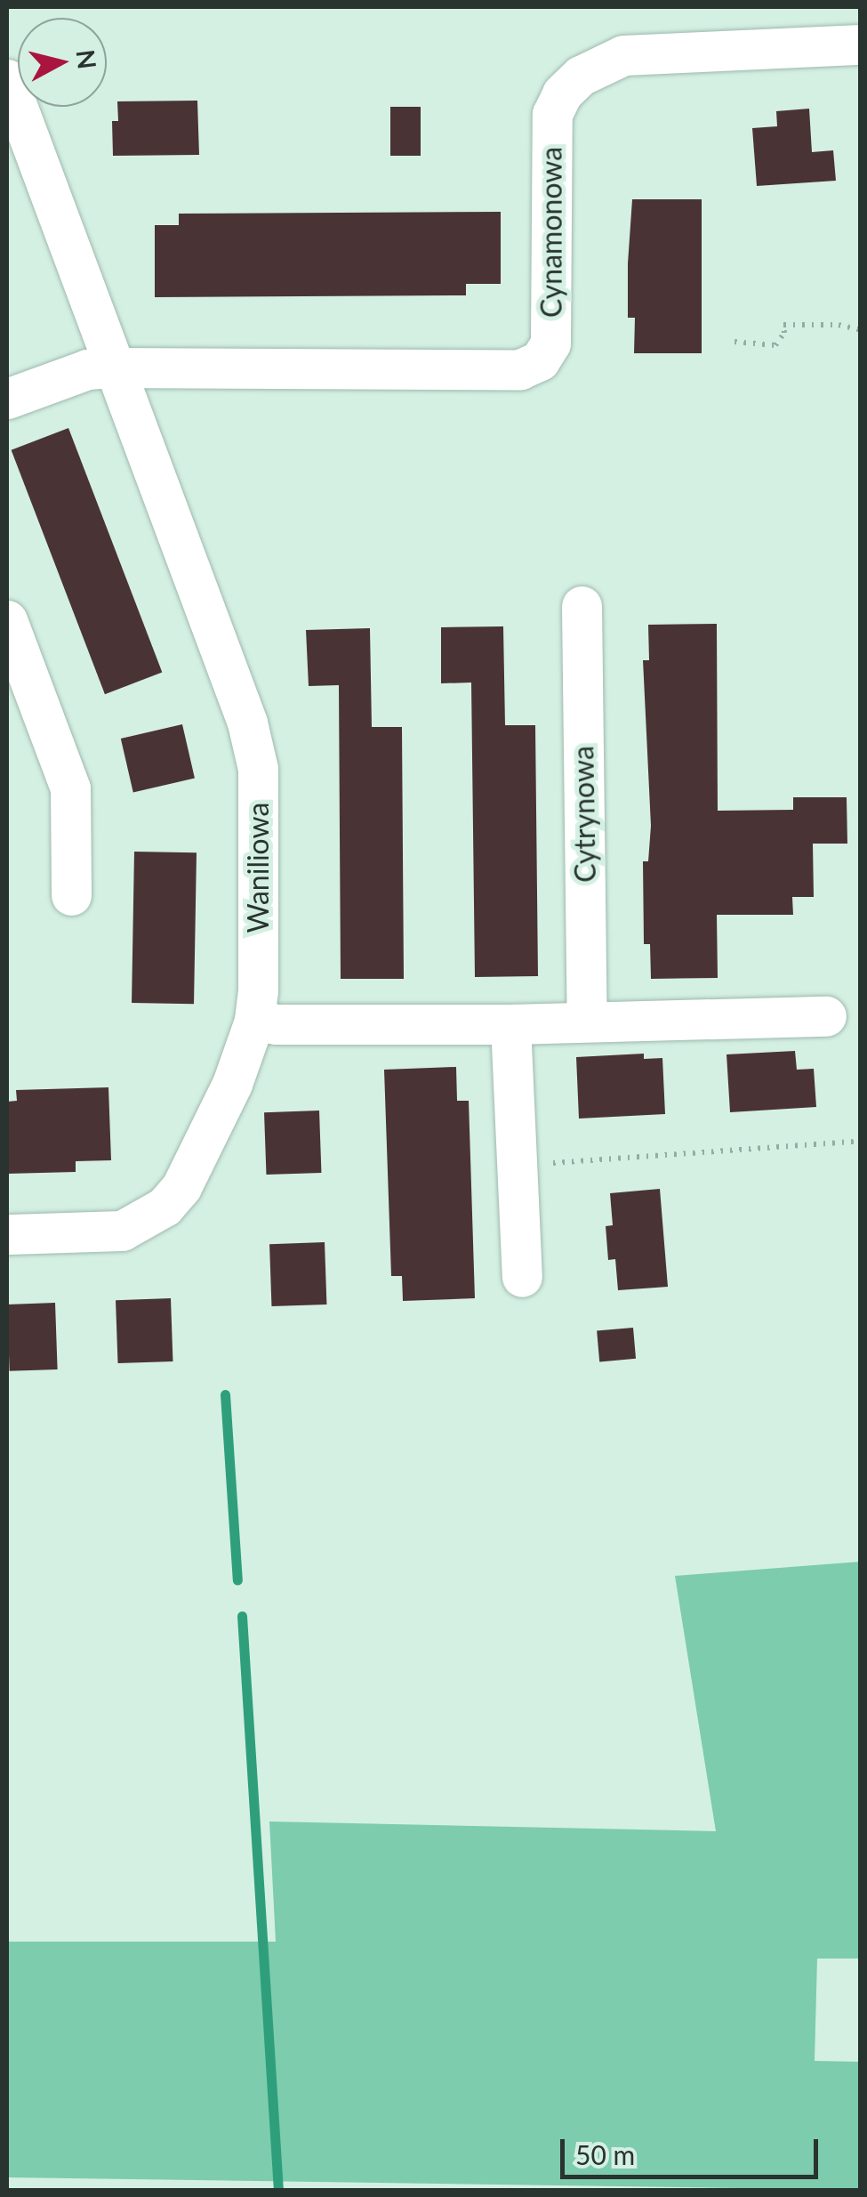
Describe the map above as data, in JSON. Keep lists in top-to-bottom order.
{
  "streets": {
    "street": ["Cynamonowa", "Cytrynowa", "Waniliowa"]
  },
  "crossings": [
    ["Cynamonowa", "Waniliowa"]
  ],
  "scale_bar": "50 m",
  "north": "right"
}
